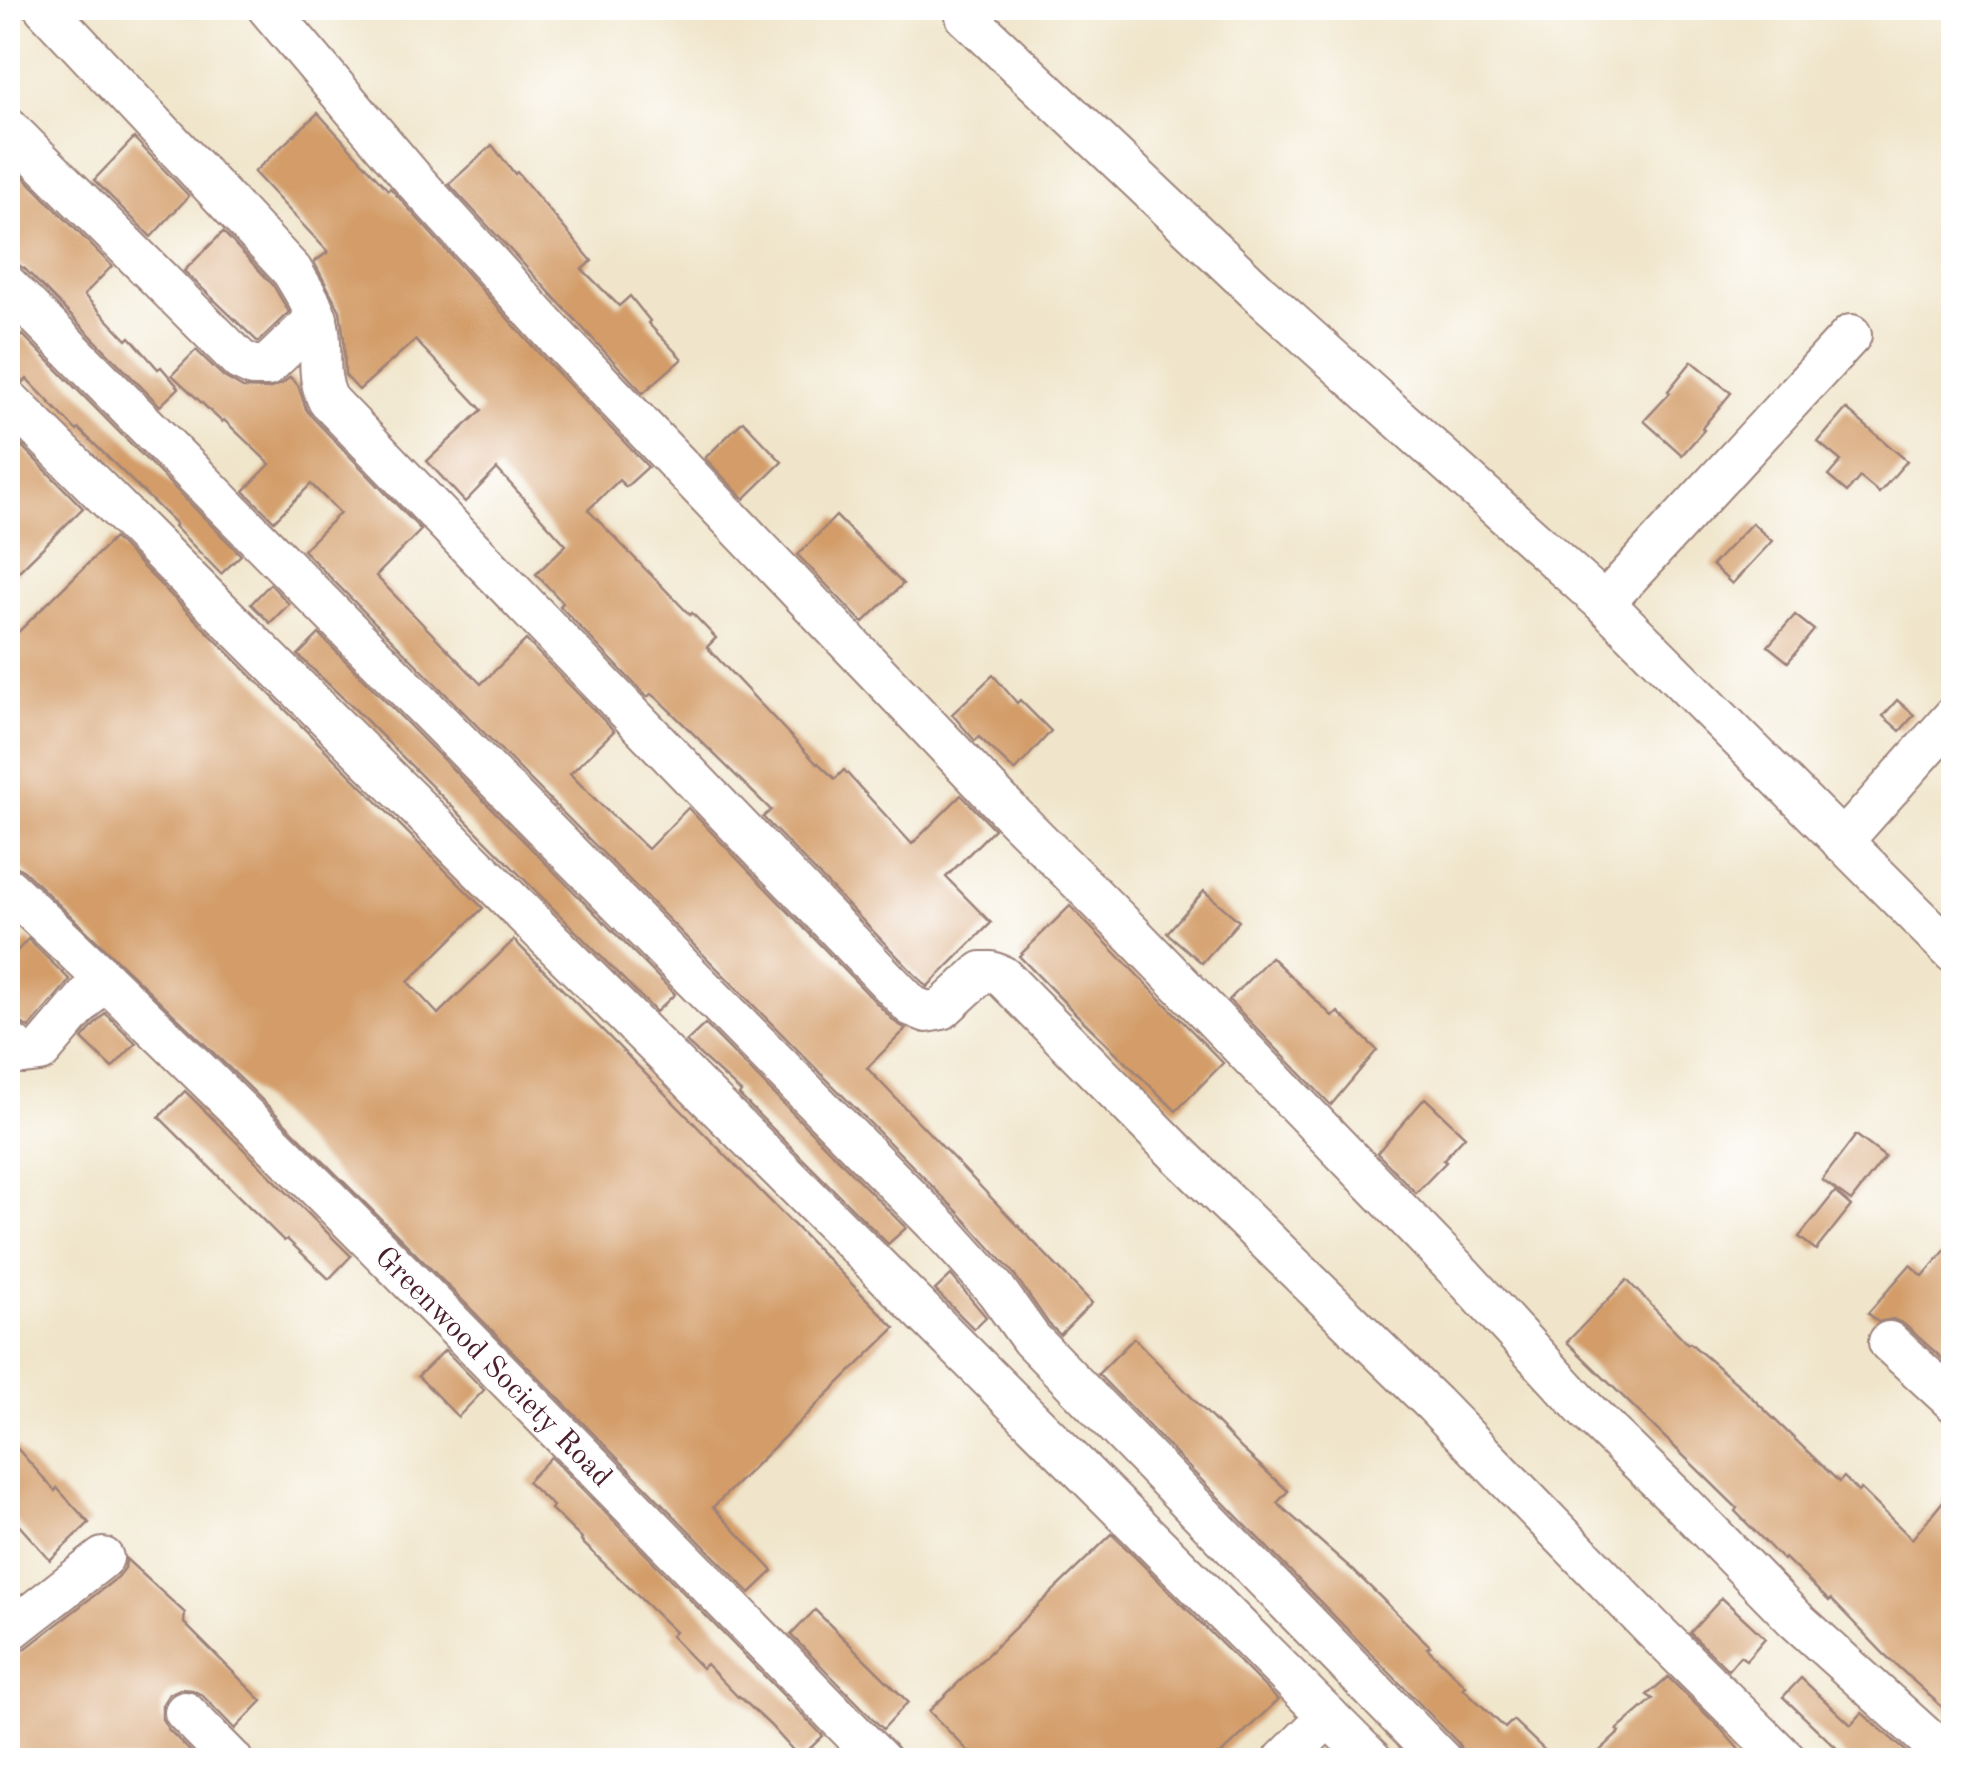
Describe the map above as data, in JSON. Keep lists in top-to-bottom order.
{
  "streets": {
    "street": ["Greenwood Society Road"]
  }
}
